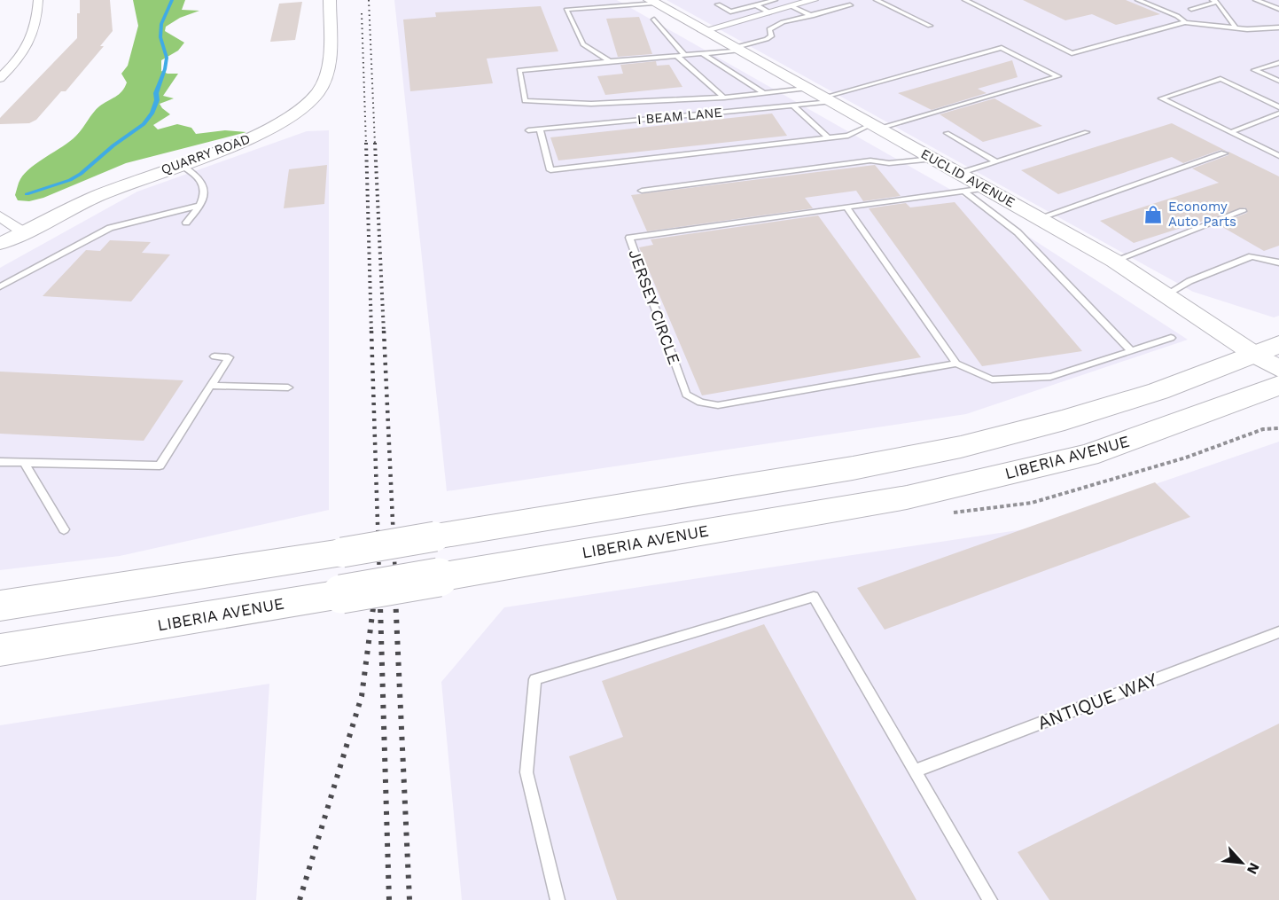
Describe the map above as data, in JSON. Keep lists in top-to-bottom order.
{
  "streets": {
    "highway": ["LIBERIA AVENUE"],
    "street": ["QUARRY ROAD", "EUCLID AVENUE"],
    "lane": ["I BEAM LANE", "JERSEY CIRCLE", "ANTIQUE WAY"]
  },
  "crossings": [
    ["I BEAM LANE", "EUCLID AVENUE"],
    ["EUCLID AVENUE", "JERSEY CIRCLE"]
  ],
  "places": {
    "shop": ["Economy Auto Parts"]
  },
  "north": "bottom right"
}
